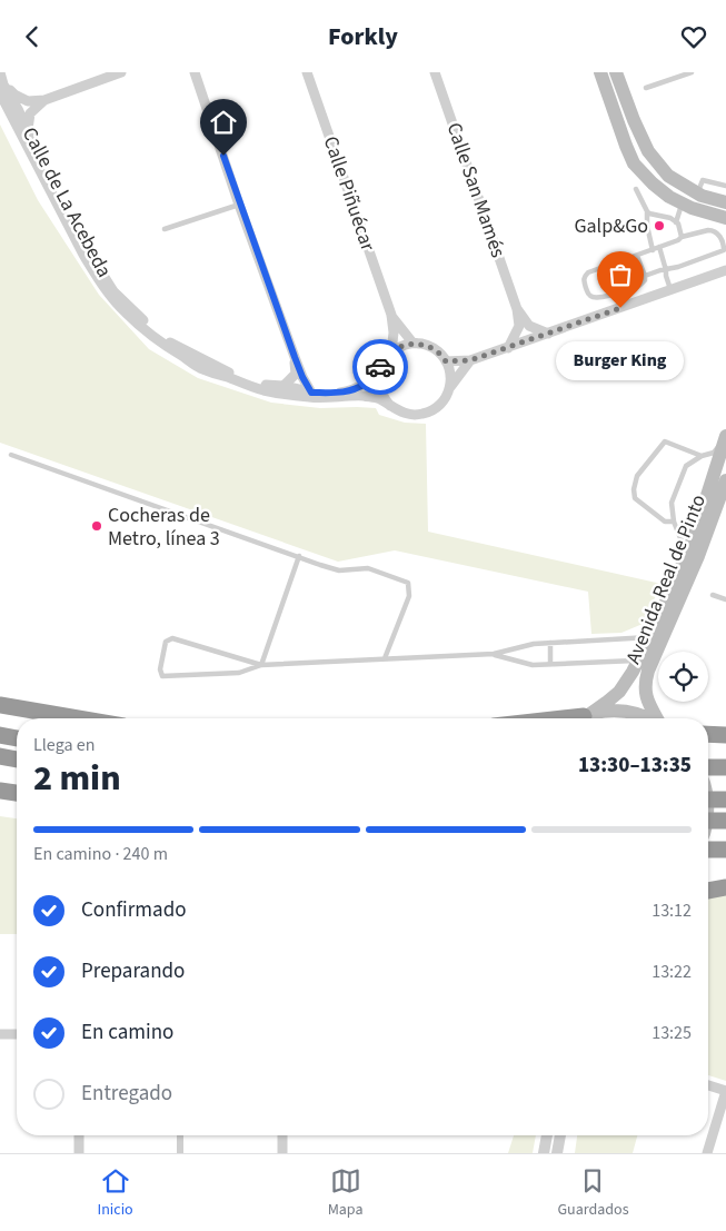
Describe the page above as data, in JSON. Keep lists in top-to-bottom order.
{
  "streets": {
    "main road": ["Avenida Real de Pinto"],
    "street": ["Calle San Mamés", "Calle Piñuécar", "Calle de La Acebeda"]
  },
  "crossings": [
    ["Calle Piñuécar", "Calle de La Acebeda"]
  ],
  "places": ["Galp&Go", "Burger King", "Cocheras de Metro, línea 3"],
  "page": {
    "header": "Forkly",
    "bubble": "Burger King",
    "heading": ["2 min", "Llega en", "13:30–13:35"],
    "bar": "En camino · 240 m",
    "list": [
      ["Confirmado", "13:12"],
      ["Preparando", "13:22"],
      ["En camino", "13:25"],
      "Entregado"
    ],
    "tabs": ["Inicio", "Mapa", "Guardados"]
  }
}
